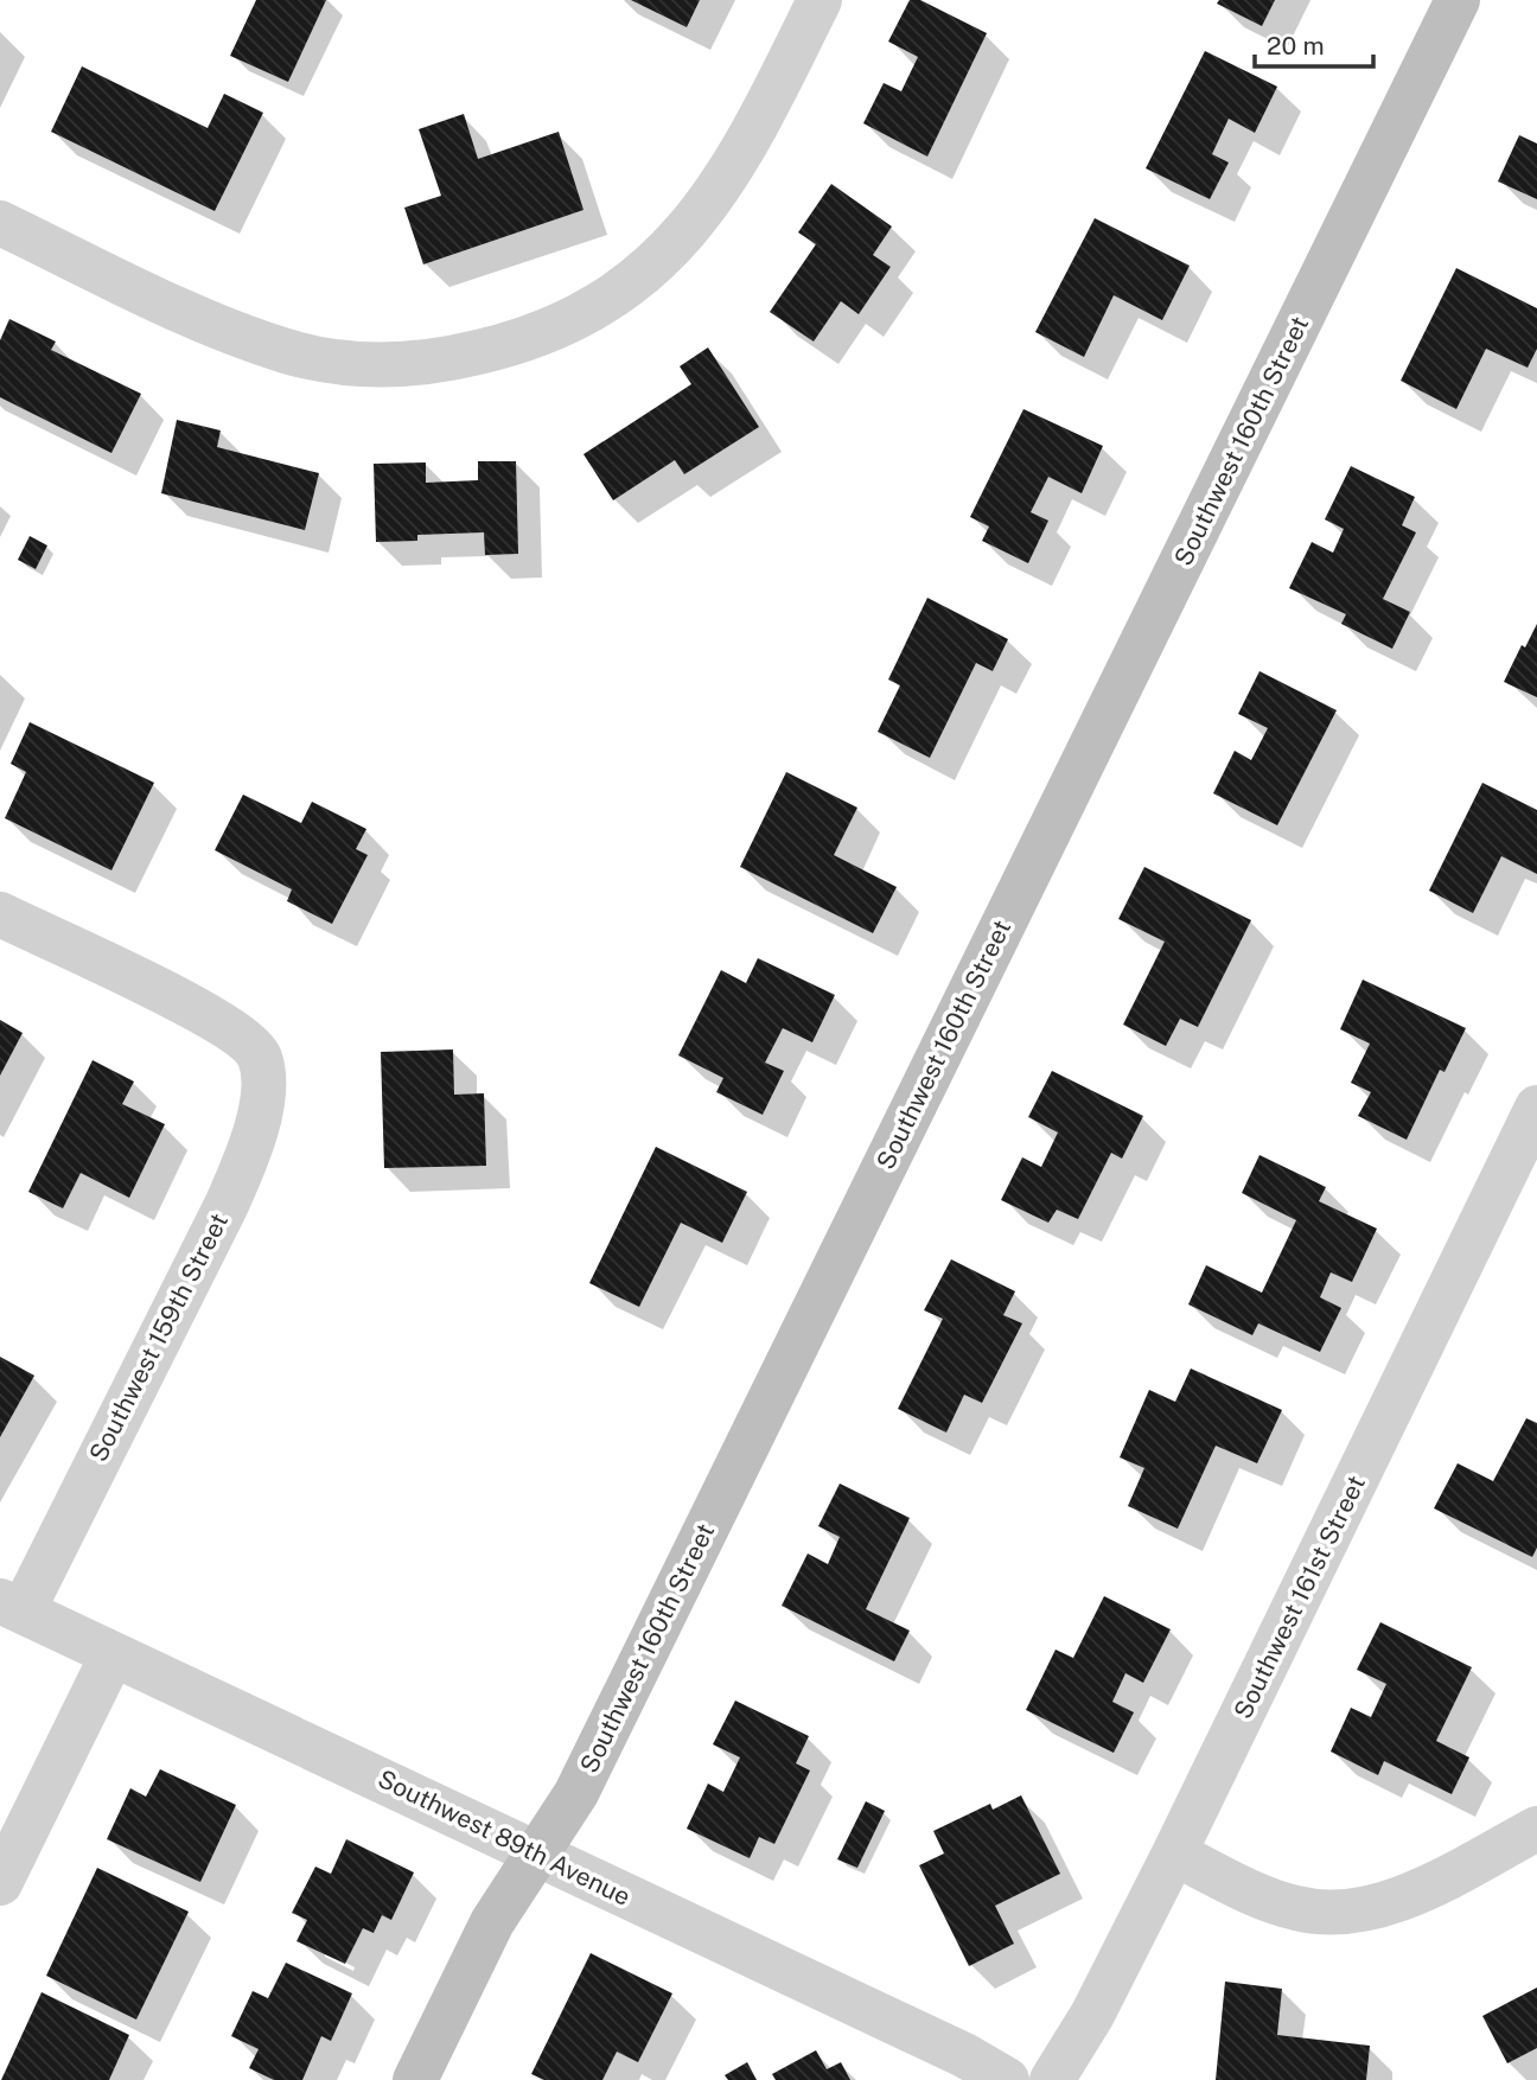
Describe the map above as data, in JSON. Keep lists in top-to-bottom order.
{
  "streets": {
    "street": [
      "Southwest 160th Street",
      "Southwest 159th Street",
      "Southwest 161st Street",
      "Southwest 89th Avenue"
    ]
  },
  "crossings": [
    ["Southwest 160th Street", "Southwest 89th Avenue"],
    ["Southwest 159th Street", "Southwest 89th Avenue"]
  ],
  "scale_bar": "20 m"
}
